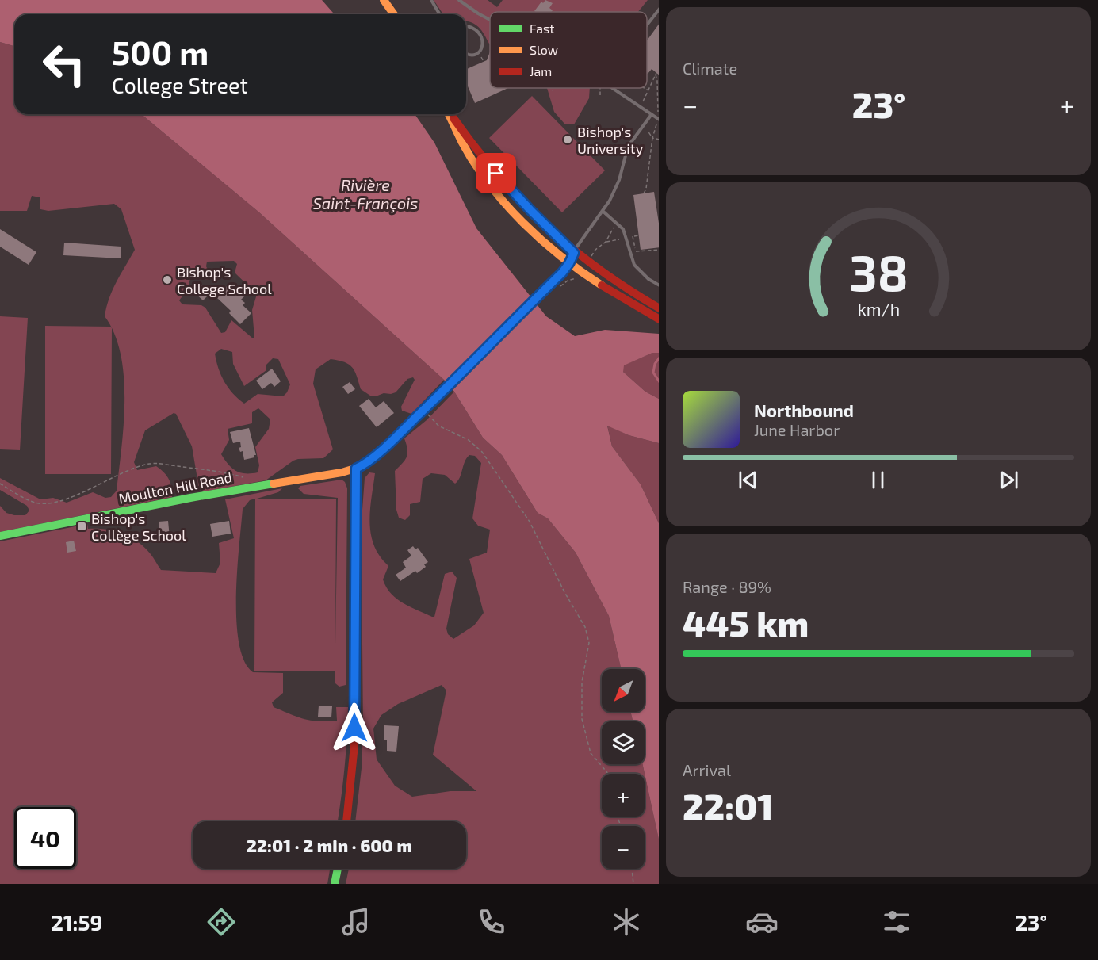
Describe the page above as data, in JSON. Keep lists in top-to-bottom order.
{
  "streets": {
    "street": ["Moulton Hill Road"]
  },
  "water": ["Rivière Saint-François"],
  "places": {
    "other": ["Bishop's University", "Bishop's College School"],
    "transit": ["Bishop's Collège School"]
  },
  "legend": ["Fast", "Slow", "Jam"],
  "north": "bottom left",
  "page": {
    "tile": [
      "Climate",
      ["Range · 89%", "445 km"],
      ["Arrival", "22:01"]
    ],
    "turn": ["500 m", "College Street"],
    "heat": ["−", "23°", "+"],
    "song": ["Northbound", "June Harbor"],
    "map_buttons": ["+", "−"],
    "limit": "40",
    "trip": "22:01 · 2 min · 600 m",
    "tabs": ["21:59", "23°"],
    "gauge": ["38", "km/h"]
  }
}
